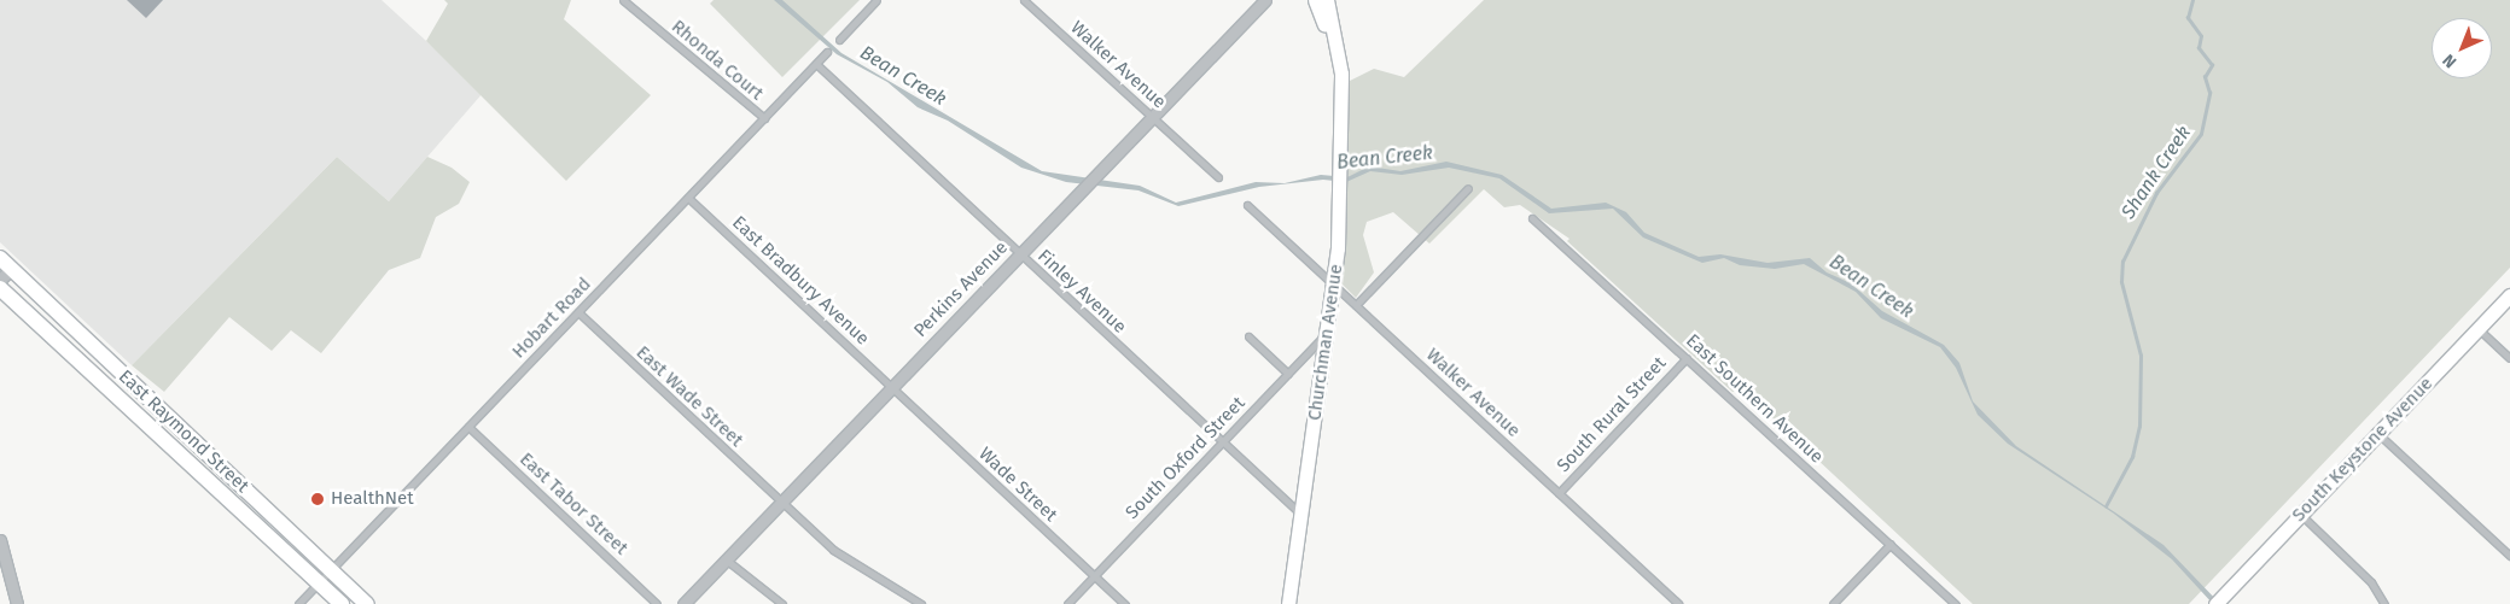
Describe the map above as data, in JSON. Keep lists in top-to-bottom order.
{
  "streets": {
    "main road": ["Churchman Avenue", "East Raymond Street", "South Keystone Avenue"],
    "street": [
      "Rhonda Court",
      "Walker Avenue",
      "East Bradbury Avenue",
      "Perkins Avenue",
      "Finley Avenue",
      "Hobart Road",
      "East Wade Street",
      "East Southern Avenue",
      "South Rural Street",
      "South Oxford Street",
      "Wade Street",
      "East Tabor Street"
    ]
  },
  "crossings": [
    ["Rhonda Court", "Hobart Road"],
    ["Walker Avenue", "Perkins Avenue"],
    ["Walker Avenue", "Churchman Avenue"],
    ["Walker Avenue", "South Rural Street"],
    ["East Bradbury Avenue", "Perkins Avenue"],
    ["East Bradbury Avenue", "Hobart Road"],
    ["East Bradbury Avenue", "Wade Street"],
    ["Perkins Avenue", "Finley Avenue"],
    ["Perkins Avenue", "East Wade Street"],
    ["Perkins Avenue", "Wade Street"],
    ["Finley Avenue", "Hobart Road"],
    ["Finley Avenue", "Churchman Avenue"],
    ["Finley Avenue", "South Oxford Street"],
    ["Hobart Road", "East Wade Street"],
    ["Hobart Road", "East Raymond Street"],
    ["Hobart Road", "East Tabor Street"],
    ["Churchman Avenue", "South Oxford Street"],
    ["East Southern Avenue", "South Rural Street"],
    ["South Oxford Street", "Wade Street"]
  ],
  "water": ["Bean Creek", "Shank Creek"],
  "places": ["HealthNet"],
  "north": "bottom left"
}
